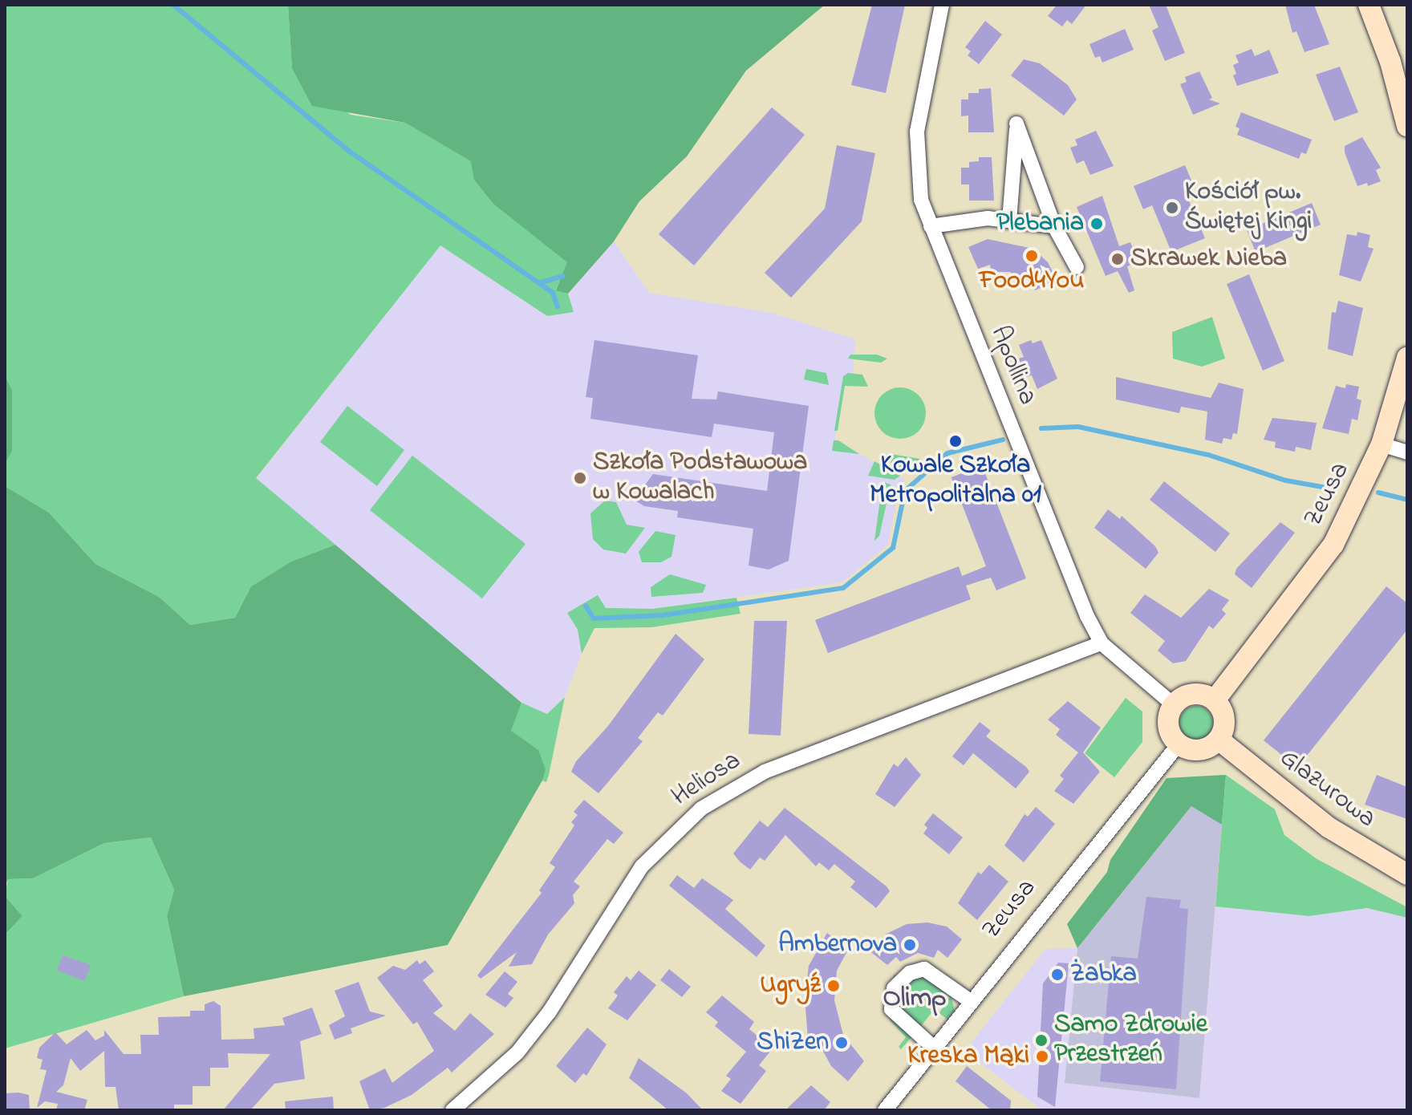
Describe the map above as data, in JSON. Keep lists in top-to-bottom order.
{
  "streets": {
    "street": [
      "Apollina",
      "Zeusa",
      "Heliosa",
      "Glazurowa"
    ]
  },
  "crossings": [
    ["Apollina", "Zeusa"],
    ["Apollina", "Heliosa"],
    ["Apollina", "Glazurowa"],
    ["Zeusa", "Glazurowa"]
  ],
  "districts": ["Olimp"],
  "places": [
    "Kościół pw. Świętej Kingi",
    "Plebania",
    "Food4You",
    "Skrawek Nieba",
    "Kowale Szkoła Metropolitalna 01",
    "Szkoła Podstawowa w Kowalach",
    "Ambernova",
    "Żabka",
    "Ugryź",
    "Samo Zdrowie Przestrzeń",
    "ShiZen",
    "Kreska Mąki"
  ]
}
